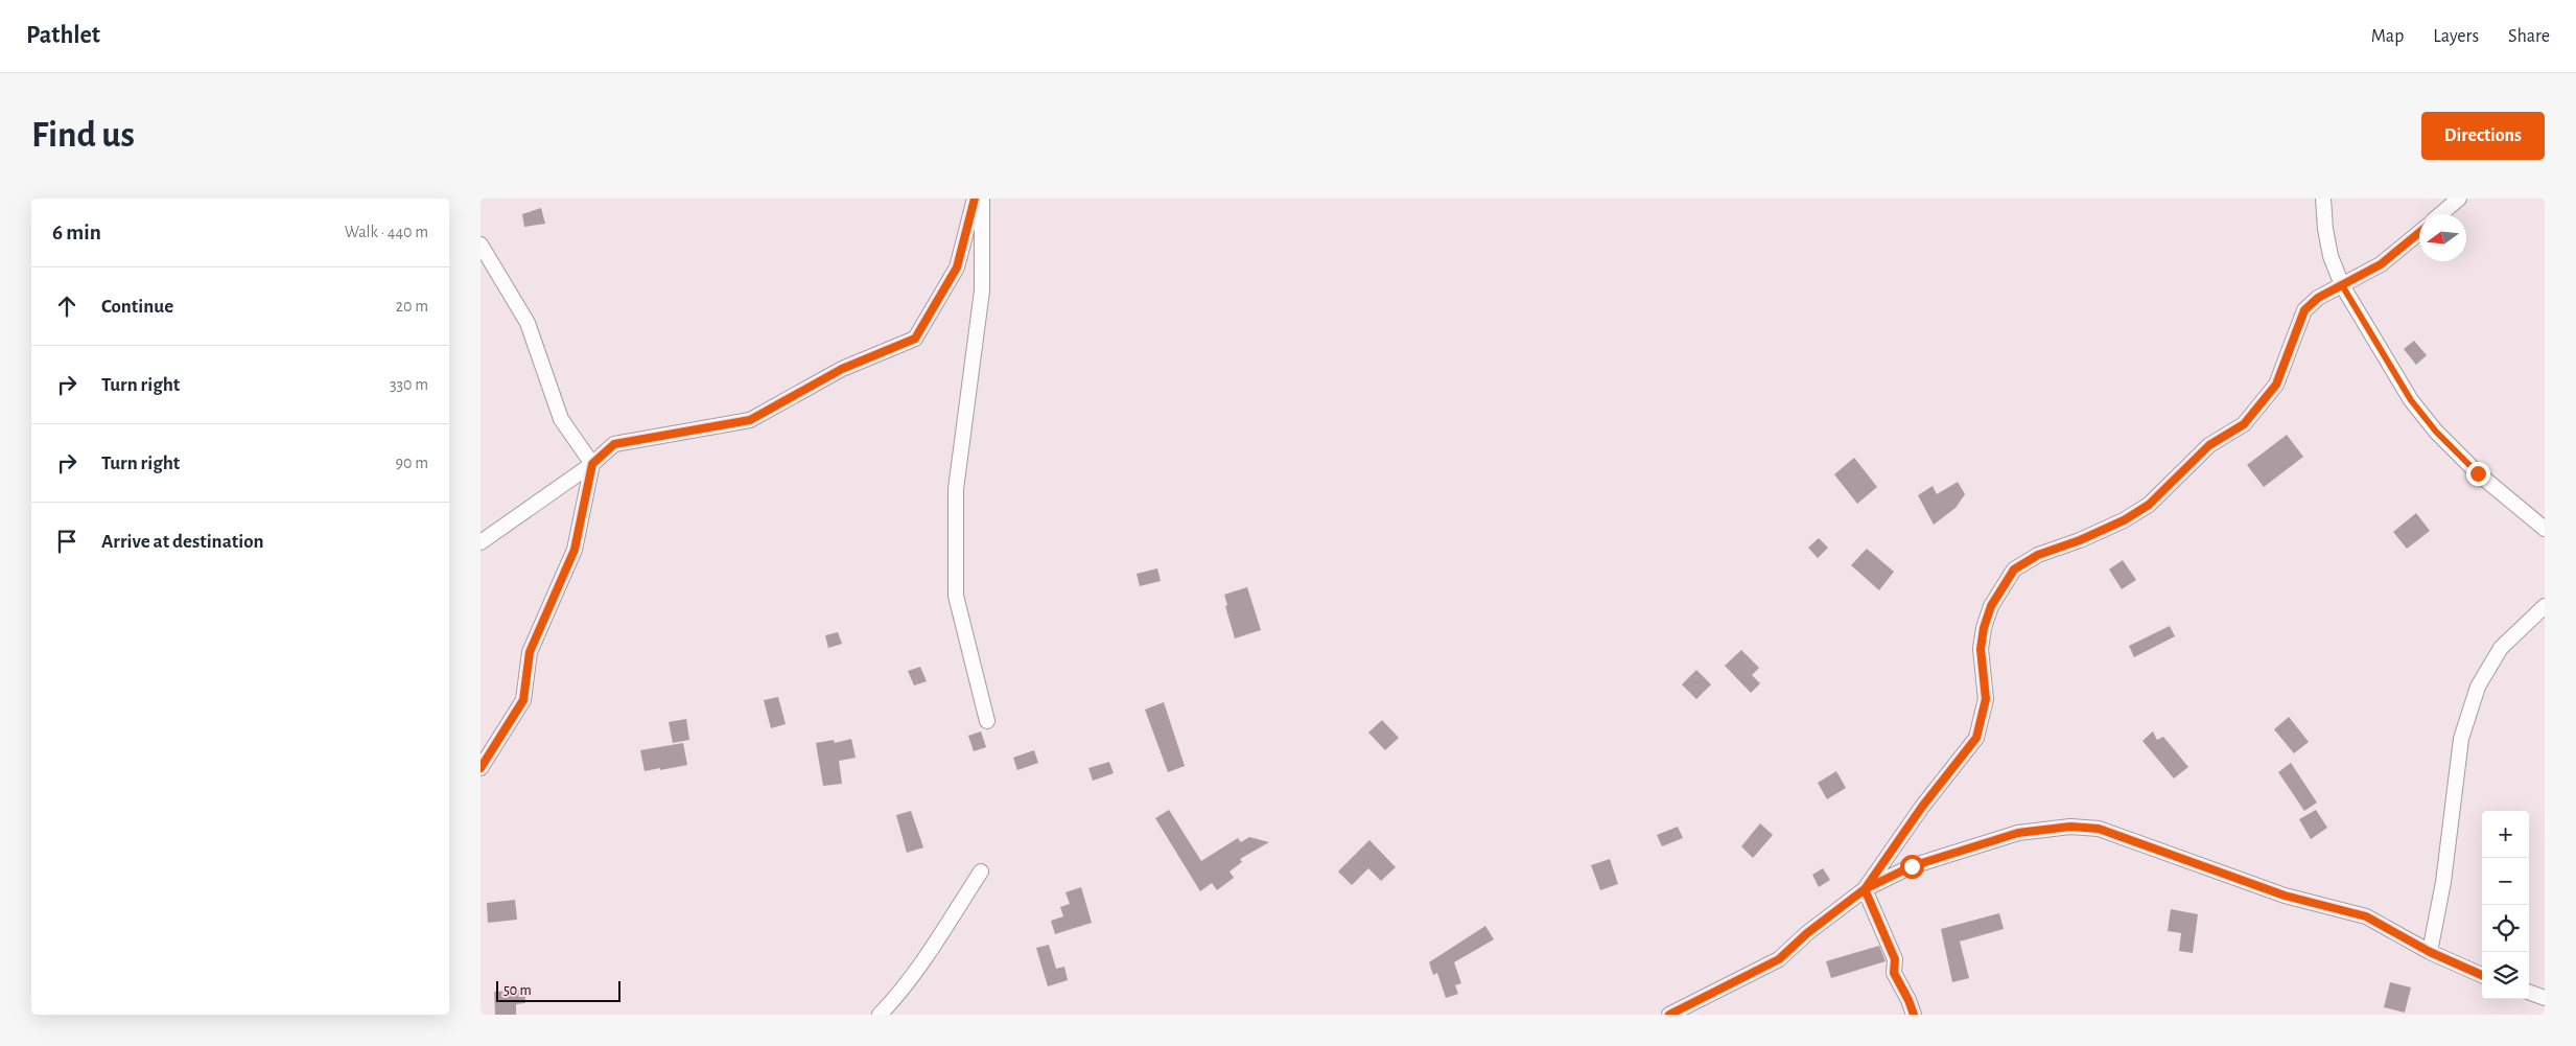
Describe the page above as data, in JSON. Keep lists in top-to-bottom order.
{
  "scale_bar": "50 m",
  "north": "left",
  "page": {
    "header": "Pathlet",
    "nav": ["Map", "Layers", "Share"],
    "buttons": "Directions",
    "title": "Find us",
    "heading": ["6 min", "Walk · 440 m"],
    "list": [
      ["Continue", "20 m"],
      ["Turn right", "330 m"],
      ["Turn right", "90 m"],
      "Arrive at destination"
    ],
    "map_buttons": ["+", "−"],
    "scale": "50 m"
  }
}
